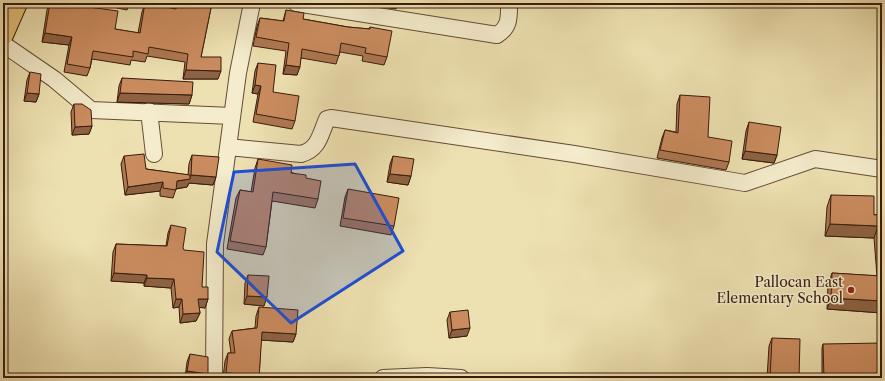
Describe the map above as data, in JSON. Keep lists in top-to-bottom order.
{
  "places": ["Pallocan East Elementary School"]
}
